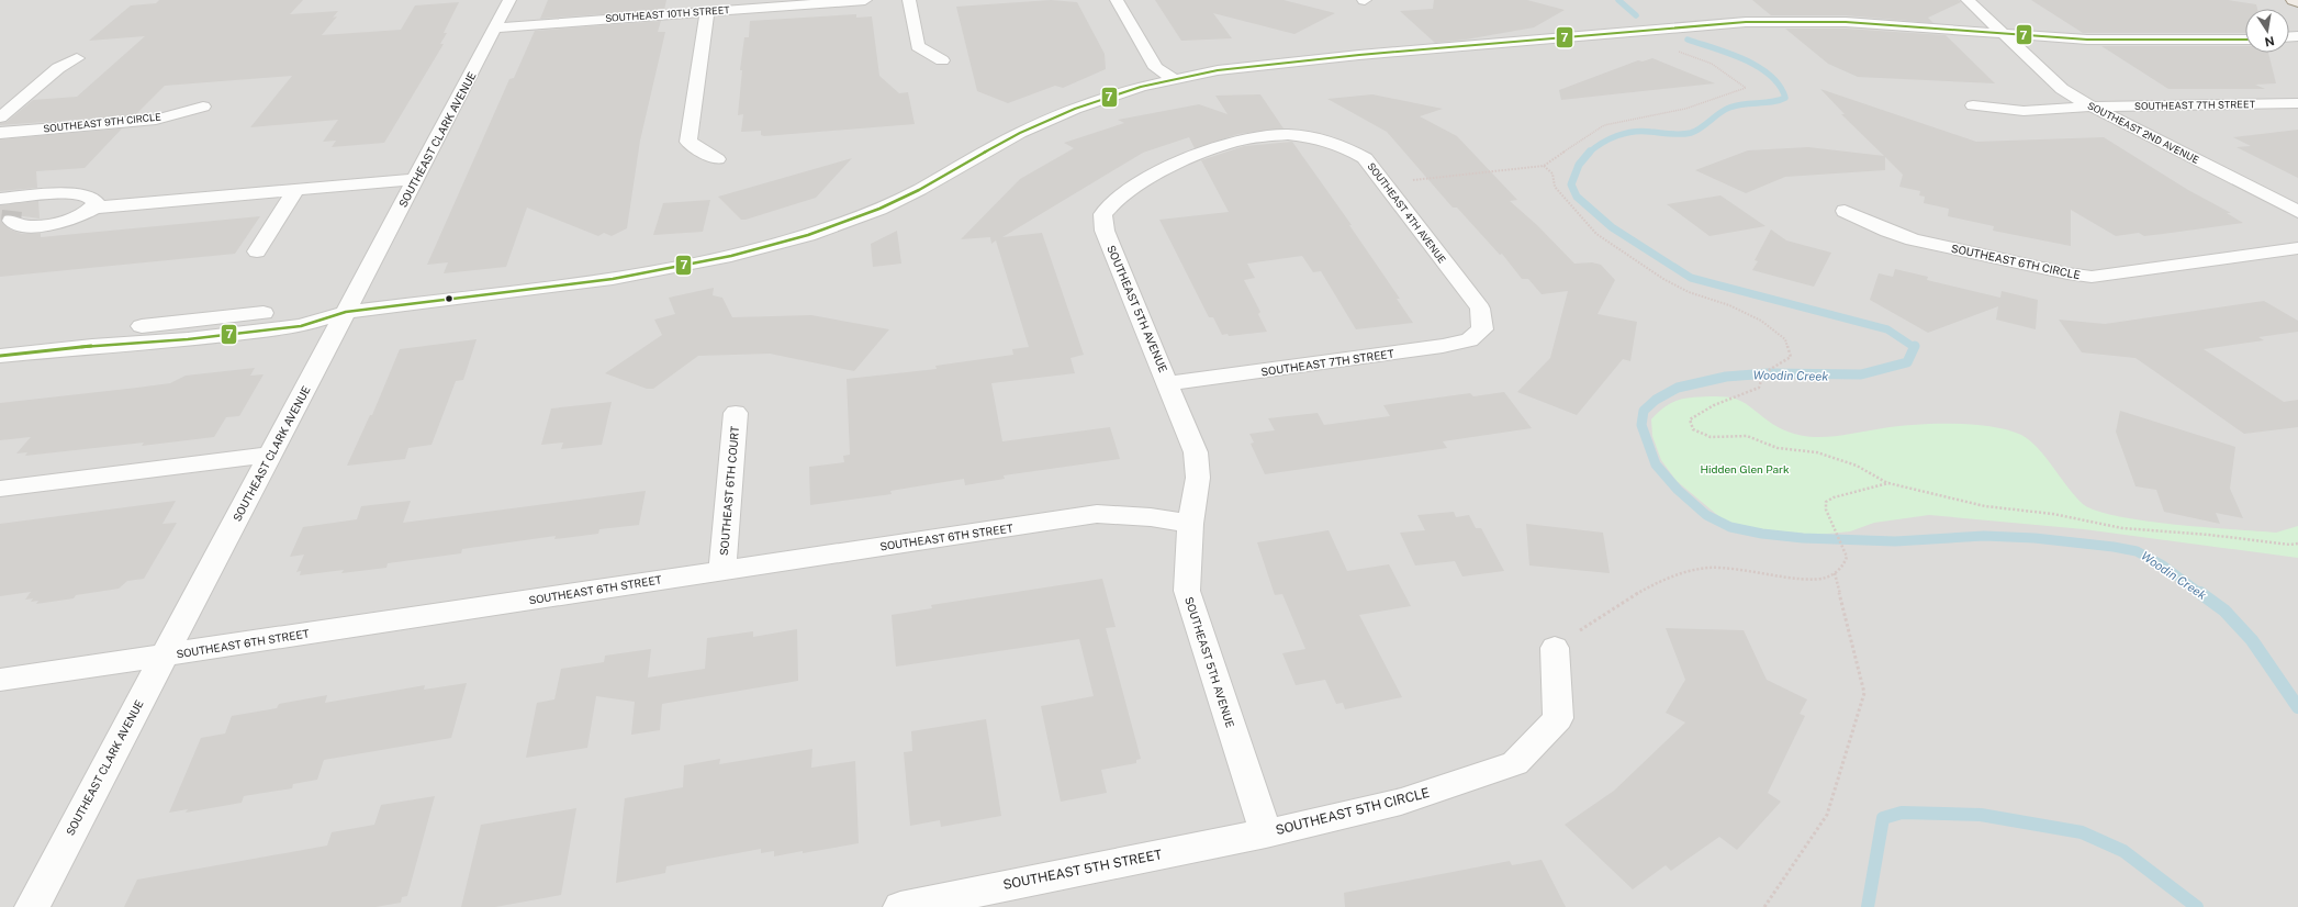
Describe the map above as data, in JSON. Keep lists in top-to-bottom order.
{
  "streets": {
    "street": [
      "SOUTHEAST 10TH STREET",
      "SOUTHEAST 7TH STREET",
      "SOUTHEAST 9TH CIRCLE",
      "SOUTHEAST 2ND AVENUE",
      "SOUTHEAST CLARK AVENUE",
      "SOUTHEAST 4TH AVENUE",
      "SOUTHEAST 6TH CIRCLE",
      "SOUTHEAST 5TH AVENUE",
      "SOUTHEAST 6TH COURT",
      "SOUTHEAST 6TH STREET",
      "SOUTHEAST 5TH CIRCLE",
      "SOUTHEAST 5TH STREET"
    ]
  },
  "crossings": [
    ["SOUTHEAST 10TH STREET", "SOUTHEAST CLARK AVENUE"],
    ["SOUTHEAST 7TH STREET", "SOUTHEAST 2ND AVENUE"],
    ["SOUTHEAST 7TH STREET", "SOUTHEAST 4TH AVENUE"],
    ["SOUTHEAST 7TH STREET", "SOUTHEAST 5TH AVENUE"],
    ["SOUTHEAST CLARK AVENUE", "SOUTHEAST 6TH STREET"],
    ["SOUTHEAST 4TH AVENUE", "SOUTHEAST 5TH AVENUE"],
    ["SOUTHEAST 5TH AVENUE", "SOUTHEAST 6TH STREET"],
    ["SOUTHEAST 5TH AVENUE", "SOUTHEAST 5TH CIRCLE"],
    ["SOUTHEAST 5TH AVENUE", "SOUTHEAST 5TH STREET"],
    ["SOUTHEAST 6TH COURT", "SOUTHEAST 6TH STREET"],
    ["SOUTHEAST 5TH CIRCLE", "SOUTHEAST 5TH STREET"]
  ],
  "water": ["Woodin Creek"],
  "parks": ["Hidden Glen Park"],
  "lines": ["transit line 7"],
  "north": "bottom"
}
